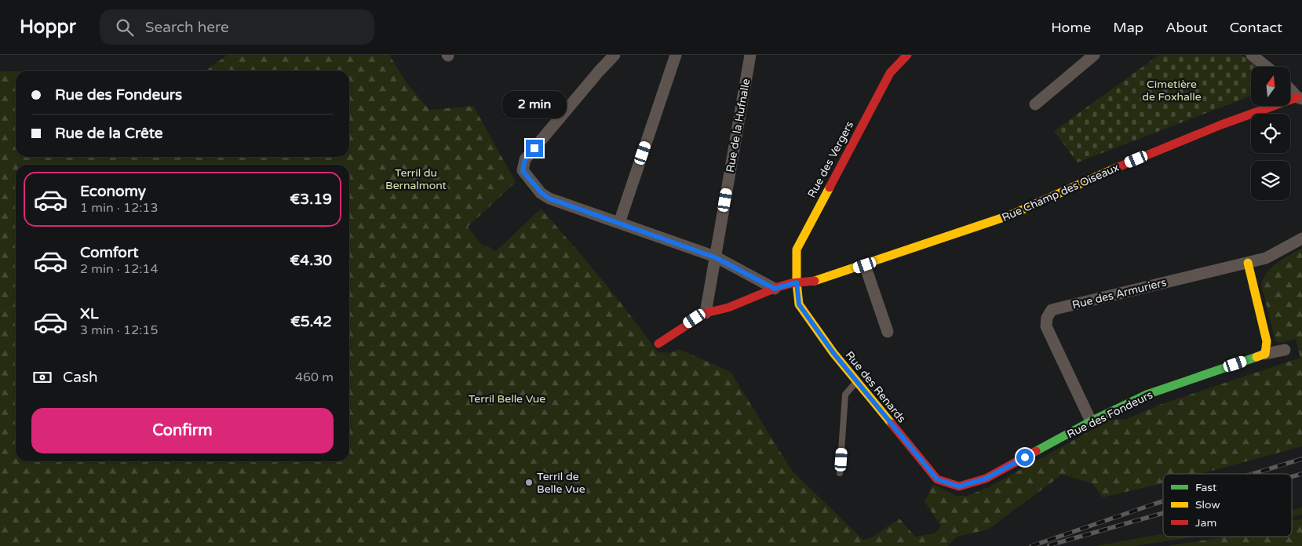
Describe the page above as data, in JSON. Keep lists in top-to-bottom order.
{
  "streets": {
    "street": [
      "Rue de la Hufnalle",
      "Rue des Vergers",
      "Rue Champ des Oiseaux",
      "Rue des Armuriers",
      "Rue des Renards",
      "Rue des Fondeurs"
    ]
  },
  "crossings": [
    ["Rue de la Hufnalle", "Rue Champ des Oiseaux"],
    ["Rue des Vergers", "Rue Champ des Oiseaux"],
    ["Rue des Vergers", "Rue des Renards"],
    ["Rue Champ des Oiseaux", "Rue des Renards"],
    ["Rue des Armuriers", "Rue des Fondeurs"],
    ["Rue des Renards", "Rue des Fondeurs"]
  ],
  "parks": ["Cimetière de Foxhalle", "Terril du Bernalmont", "Terril Belle Vue"],
  "places": ["Terril de Belle Vue"],
  "legend": ["Fast", "Slow", "Jam"],
  "north": "top",
  "page": {
    "header": "Hoppr",
    "search": "Search here",
    "nav": [
      "Home",
      "Map",
      "About",
      "Contact"
    ],
    "banner": ["Rue des Fondeurs", "Rue de la Crête"],
    "bubble": "2 min",
    "list": [
      {
        "name": "Economy",
        "note": "1 min · 12:13",
        "value": "€3.19"
      },
      {
        "name": "Comfort",
        "note": "2 min · 12:14",
        "value": "€4.30"
      },
      {
        "name": "XL",
        "note": "3 min · 12:15",
        "value": "€5.42"
      }
    ],
    "pay": ["Cash", "460 m"],
    "buttons": "Confirm"
  }
}
